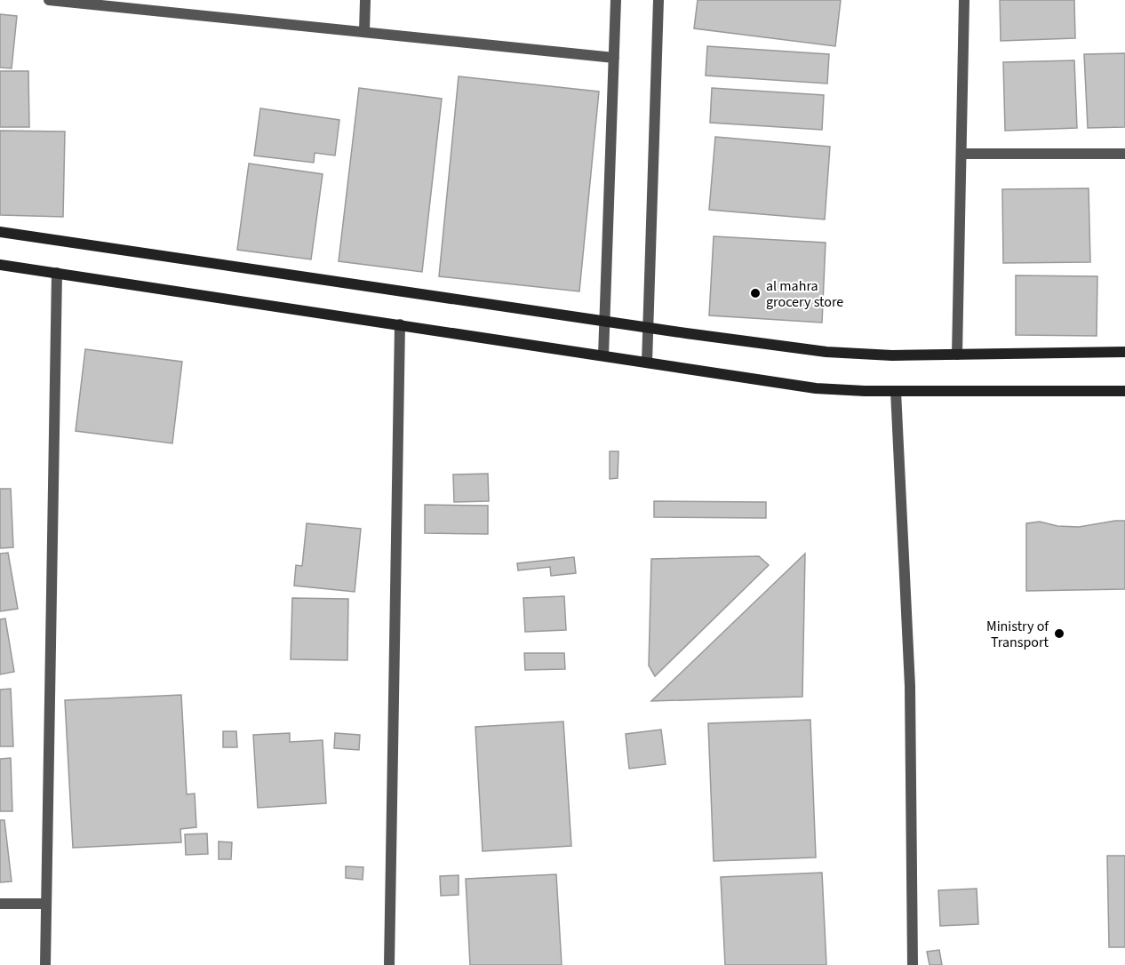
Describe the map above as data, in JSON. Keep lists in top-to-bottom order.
{
  "places": ["al mahra grocery store", "Ministry of Transport"]
}
